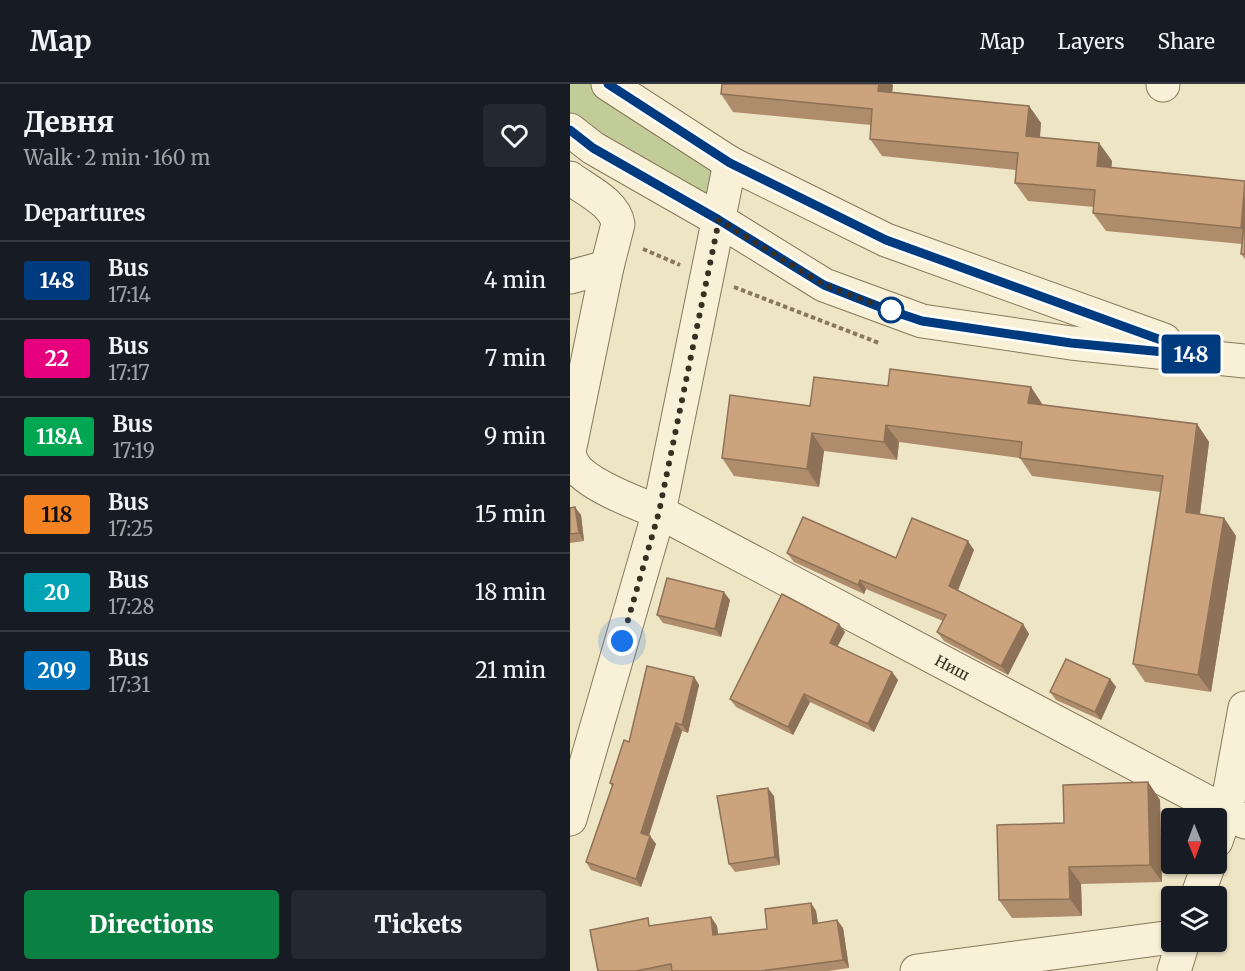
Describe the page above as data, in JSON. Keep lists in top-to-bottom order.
{
  "streets": {
    "street": ["Ниш"]
  },
  "lines": ["bus line 148"],
  "north": "bottom",
  "page": {
    "header": "Map",
    "nav": ["Map", "Layers", "Share"],
    "heading": [
      ["Девня", "Walk · 2 min · 160 m"],
      "Departures"
    ],
    "on_map": "148",
    "list": [
      {
        "mark": "148",
        "name": "Bus",
        "note": "17:14",
        "value": "4 min"
      },
      {
        "mark": "22",
        "name": "Bus",
        "note": "17:17",
        "value": "7 min"
      },
      {
        "mark": "118А",
        "name": "Bus",
        "note": "17:19",
        "value": "9 min"
      },
      {
        "mark": "118",
        "name": "Bus",
        "note": "17:25",
        "value": "15 min"
      },
      {
        "mark": "20",
        "name": "Bus",
        "note": "17:28",
        "value": "18 min"
      },
      {
        "mark": "209",
        "name": "Bus",
        "note": "17:31",
        "value": "21 min"
      }
    ],
    "buttons": ["Directions", "Tickets"]
  }
}
